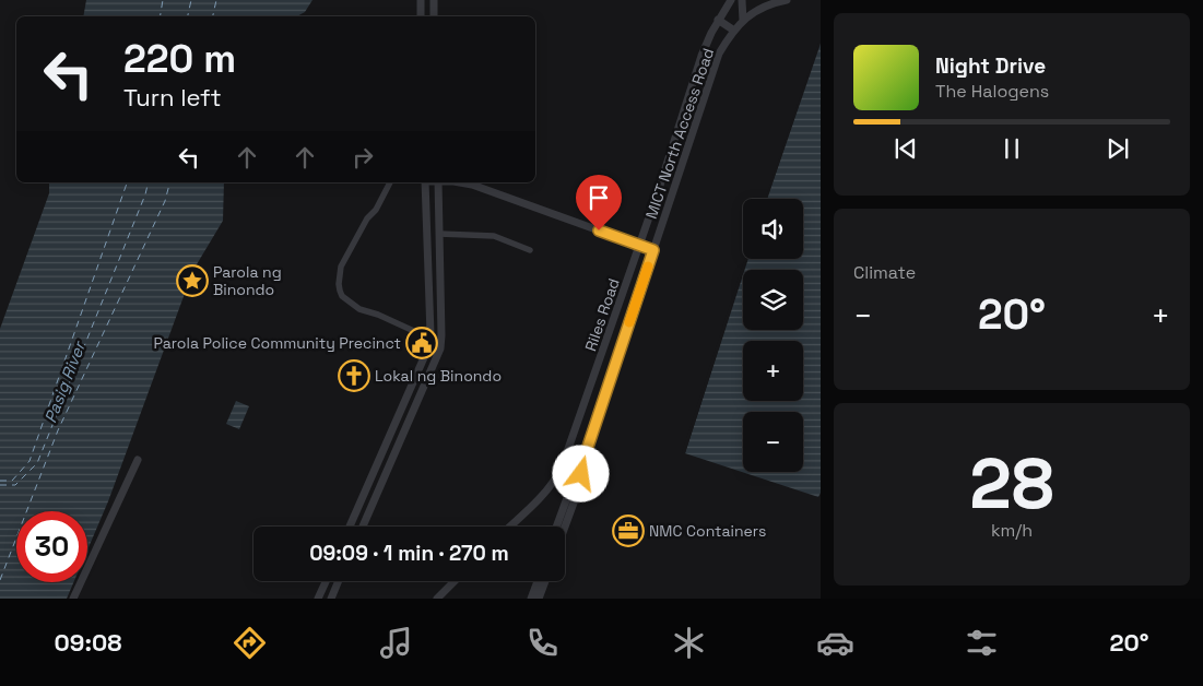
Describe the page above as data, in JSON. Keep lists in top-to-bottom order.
{
  "streets": {
    "street": ["MICT North Access Road", "Riles Road"]
  },
  "water": ["Pasig River"],
  "places": {
    "place": ["Parola ng Binondo"],
    "public building": ["Parola Police Community Precinct"],
    "church": ["Lokal ng Binondo"],
    "office": ["NMC Containers"]
  },
  "page": {
    "turn": ["220 m", "Turn left"],
    "song": ["Night Drive", "The Halogens"],
    "map_buttons": ["+", "−"],
    "tile": [
      "Climate",
      ["28", "km/h"]
    ],
    "heat": ["−", "20°", "+"],
    "limit": "30",
    "trip": "09:09 · 1 min · 270 m",
    "tabs": ["09:08", "20°"]
  }
}
